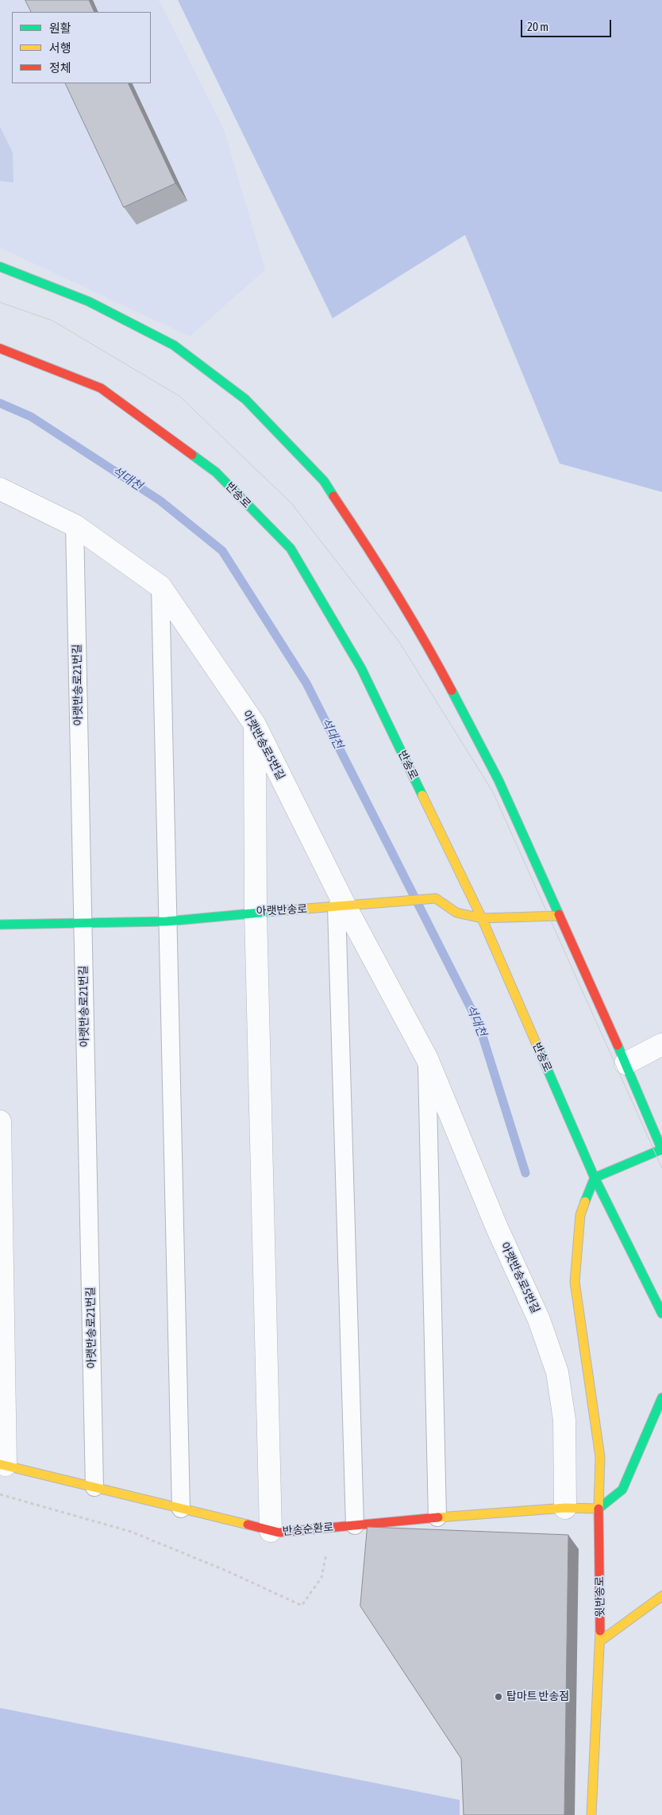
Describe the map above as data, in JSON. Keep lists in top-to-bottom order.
{
  "streets": {
    "main road": [
      "반송로",
      "아랫반송로",
      "반송순환로",
      "윗반송로"
    ],
    "street": ["아랫반송로5번길"],
    "lane": ["아랫반송로21번길"]
  },
  "crossings": [
    ["반송로", "아랫반송로"],
    ["반송로", "윗반송로"],
    ["아랫반송로21번길", "아랫반송로5번길"],
    ["아랫반송로21번길", "아랫반송로"],
    ["아랫반송로21번길", "반송순환로"],
    ["아랫반송로5번길", "아랫반송로"],
    ["아랫반송로5번길", "반송순환로"],
    ["반송순환로", "윗반송로"]
  ],
  "water": ["석대천"],
  "places": ["탑마트 반송점"],
  "legend": ["원활", "서행", "정체"],
  "scale_bar": "20 m"
}
